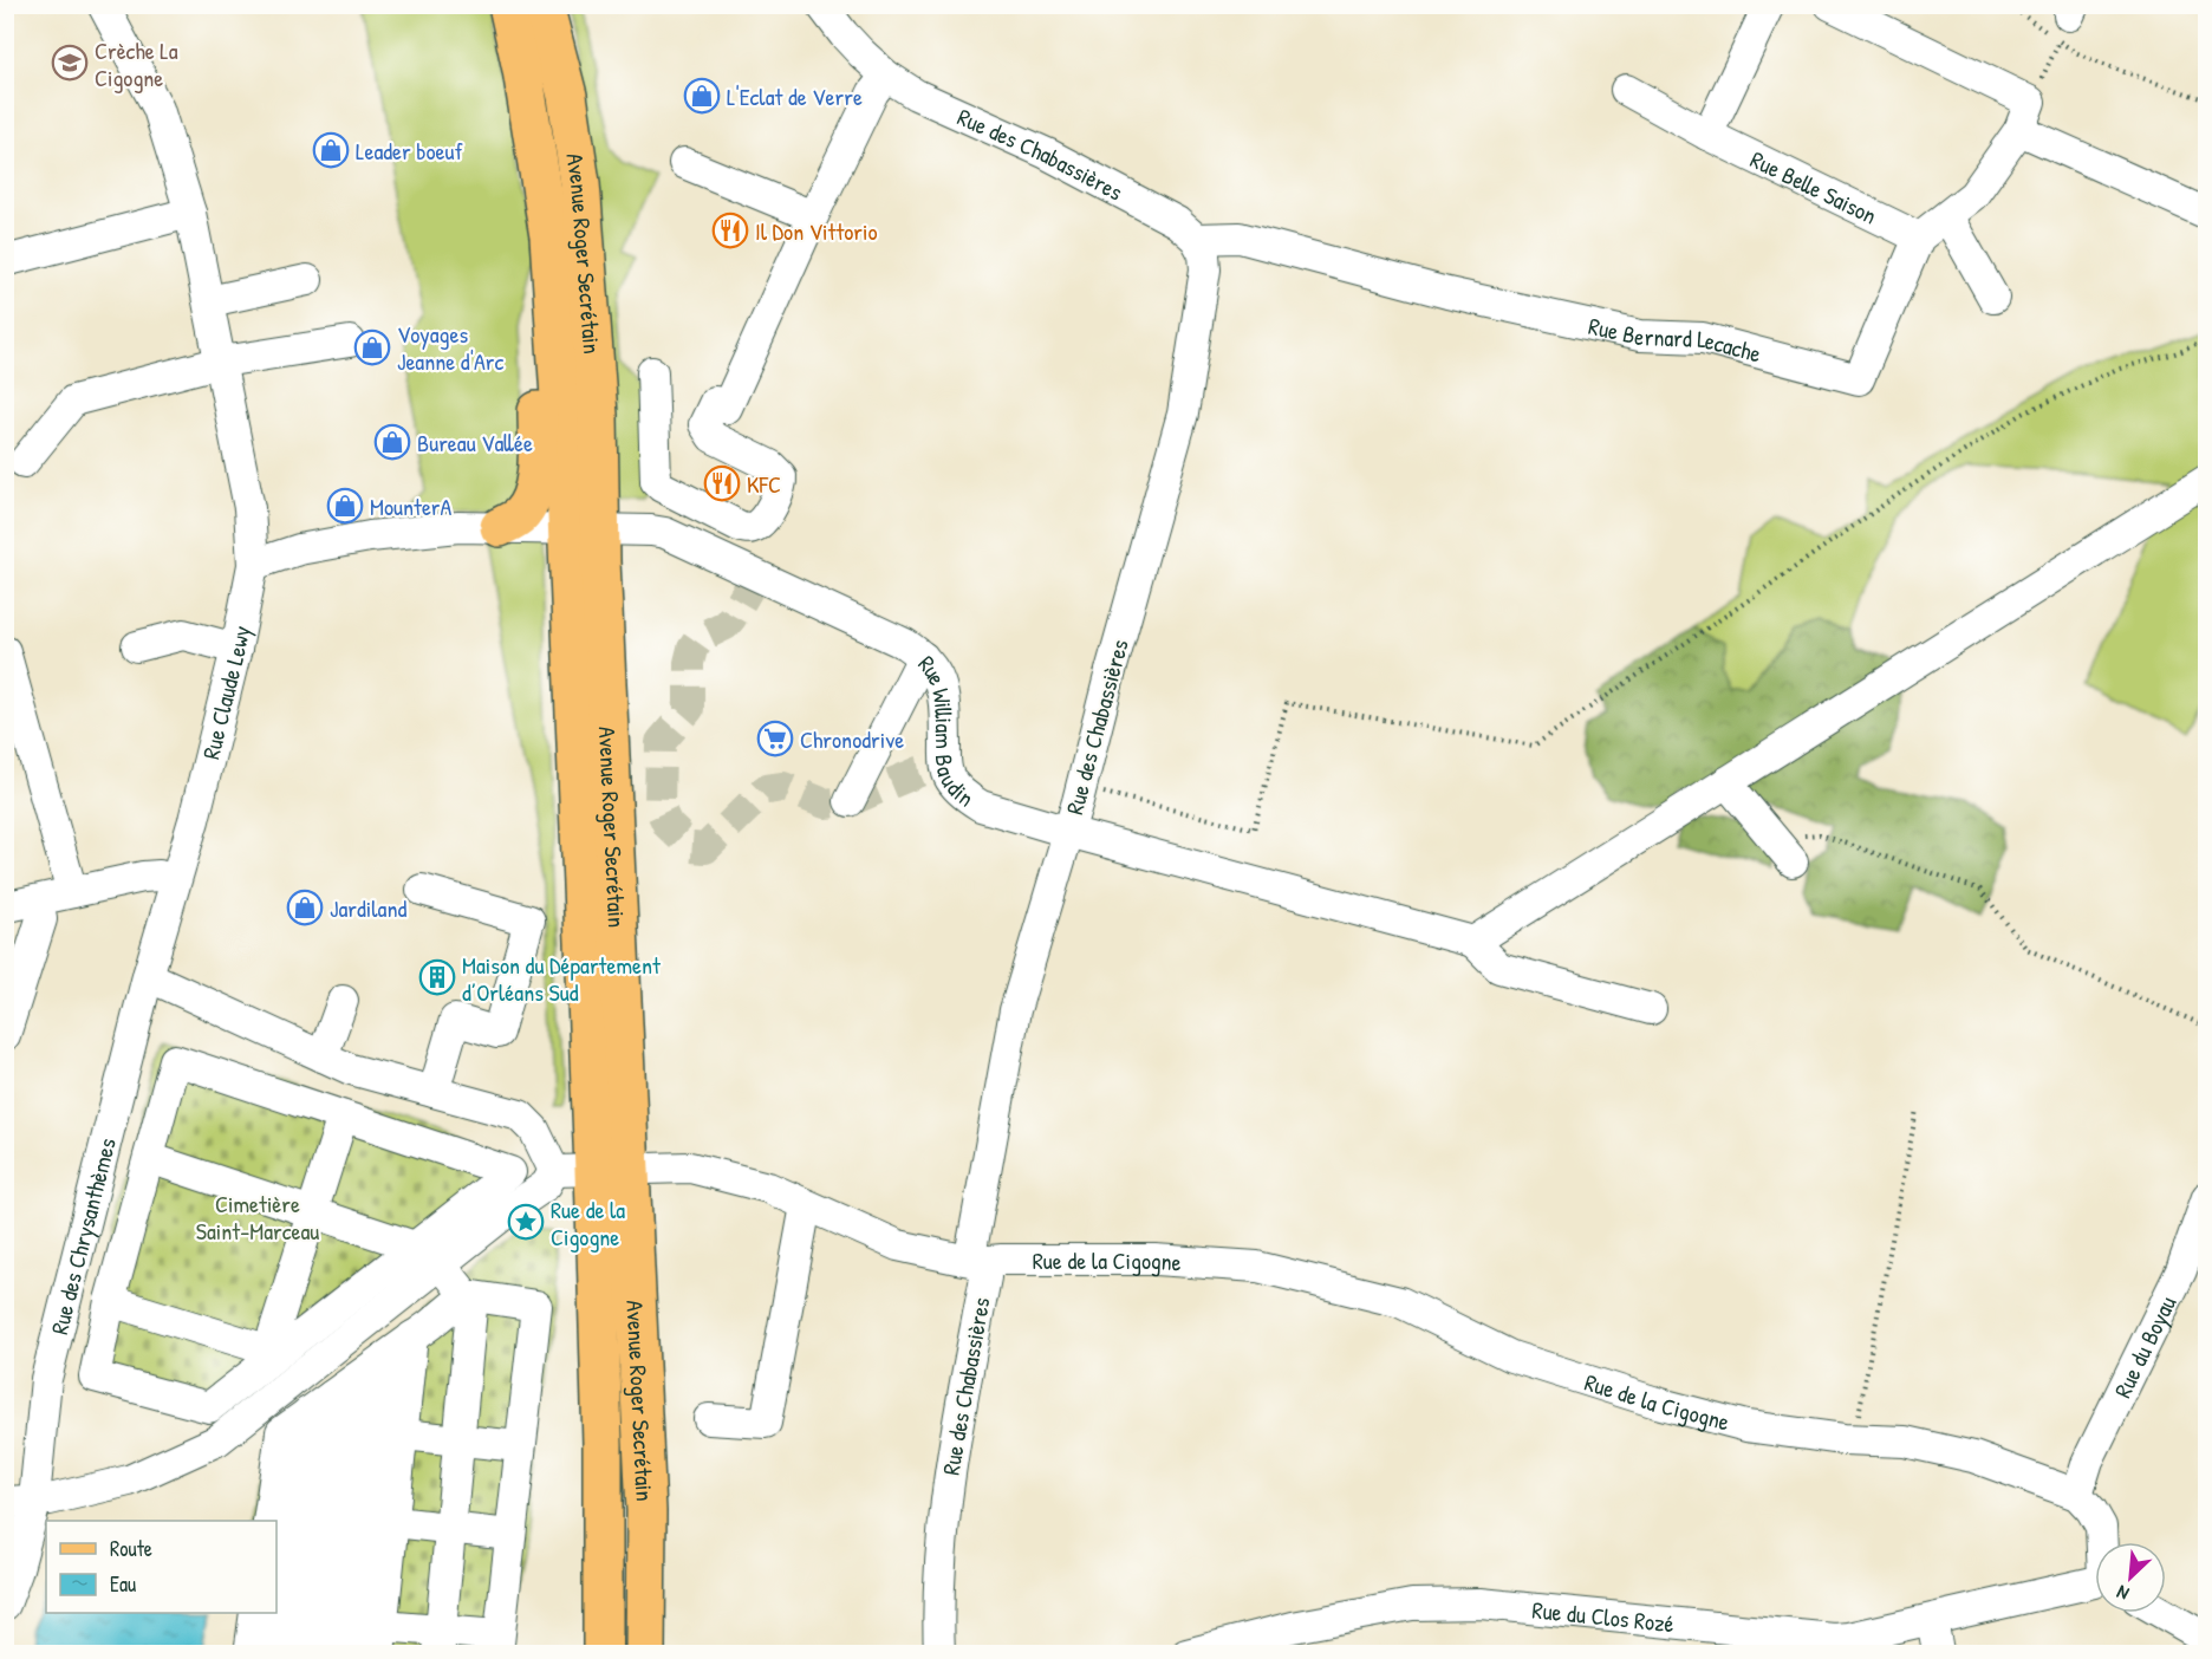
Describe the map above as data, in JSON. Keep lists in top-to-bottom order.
{
  "streets": {
    "main road": ["Avenue Roger Secrétain"],
    "street": [
      "Rue des Chabassières",
      "Rue Belle Saison",
      "Rue Bernard Lecache",
      "Rue Claude Lewy",
      "Rue William Baudin",
      "Rue des Chrysanthèmes",
      "Rue de la Cigogne",
      "Rue du Boyau",
      "Rue du Clos Rozé"
    ]
  },
  "crossings": [
    ["Rue des Chabassières", "Rue Bernard Lecache"],
    ["Rue des Chabassières", "Rue William Baudin"],
    ["Rue des Chabassières", "Rue de la Cigogne"],
    ["Rue Belle Saison", "Rue Bernard Lecache"],
    ["Avenue Roger Secrétain", "Rue William Baudin"],
    ["Avenue Roger Secrétain", "Rue de la Cigogne"],
    ["Rue Claude Lewy", "Rue William Baudin"],
    ["Rue Claude Lewy", "Rue des Chrysanthèmes"],
    ["Rue de la Cigogne", "Rue du Boyau"]
  ],
  "parks": ["Cimetière Saint-Marceau"],
  "places": {
    "school or university": ["Crèche La Cigogne"],
    "shop": [
      "L'Eclat de Verre",
      "Leader boeuf",
      "Voyages Jeanne d'Arc",
      "Bureau Vallée",
      "MounterA",
      "Jardiland"
    ],
    "restaurant": ["Il Don Vittorio", "KFC"],
    "supermarket": ["Chronodrive"],
    "building": ["Maison du Département d’Orléans Sud"],
    "place": ["Rue de la Cigogne"]
  },
  "legend": ["Route", "Eau"],
  "north": "bottom left"
}
